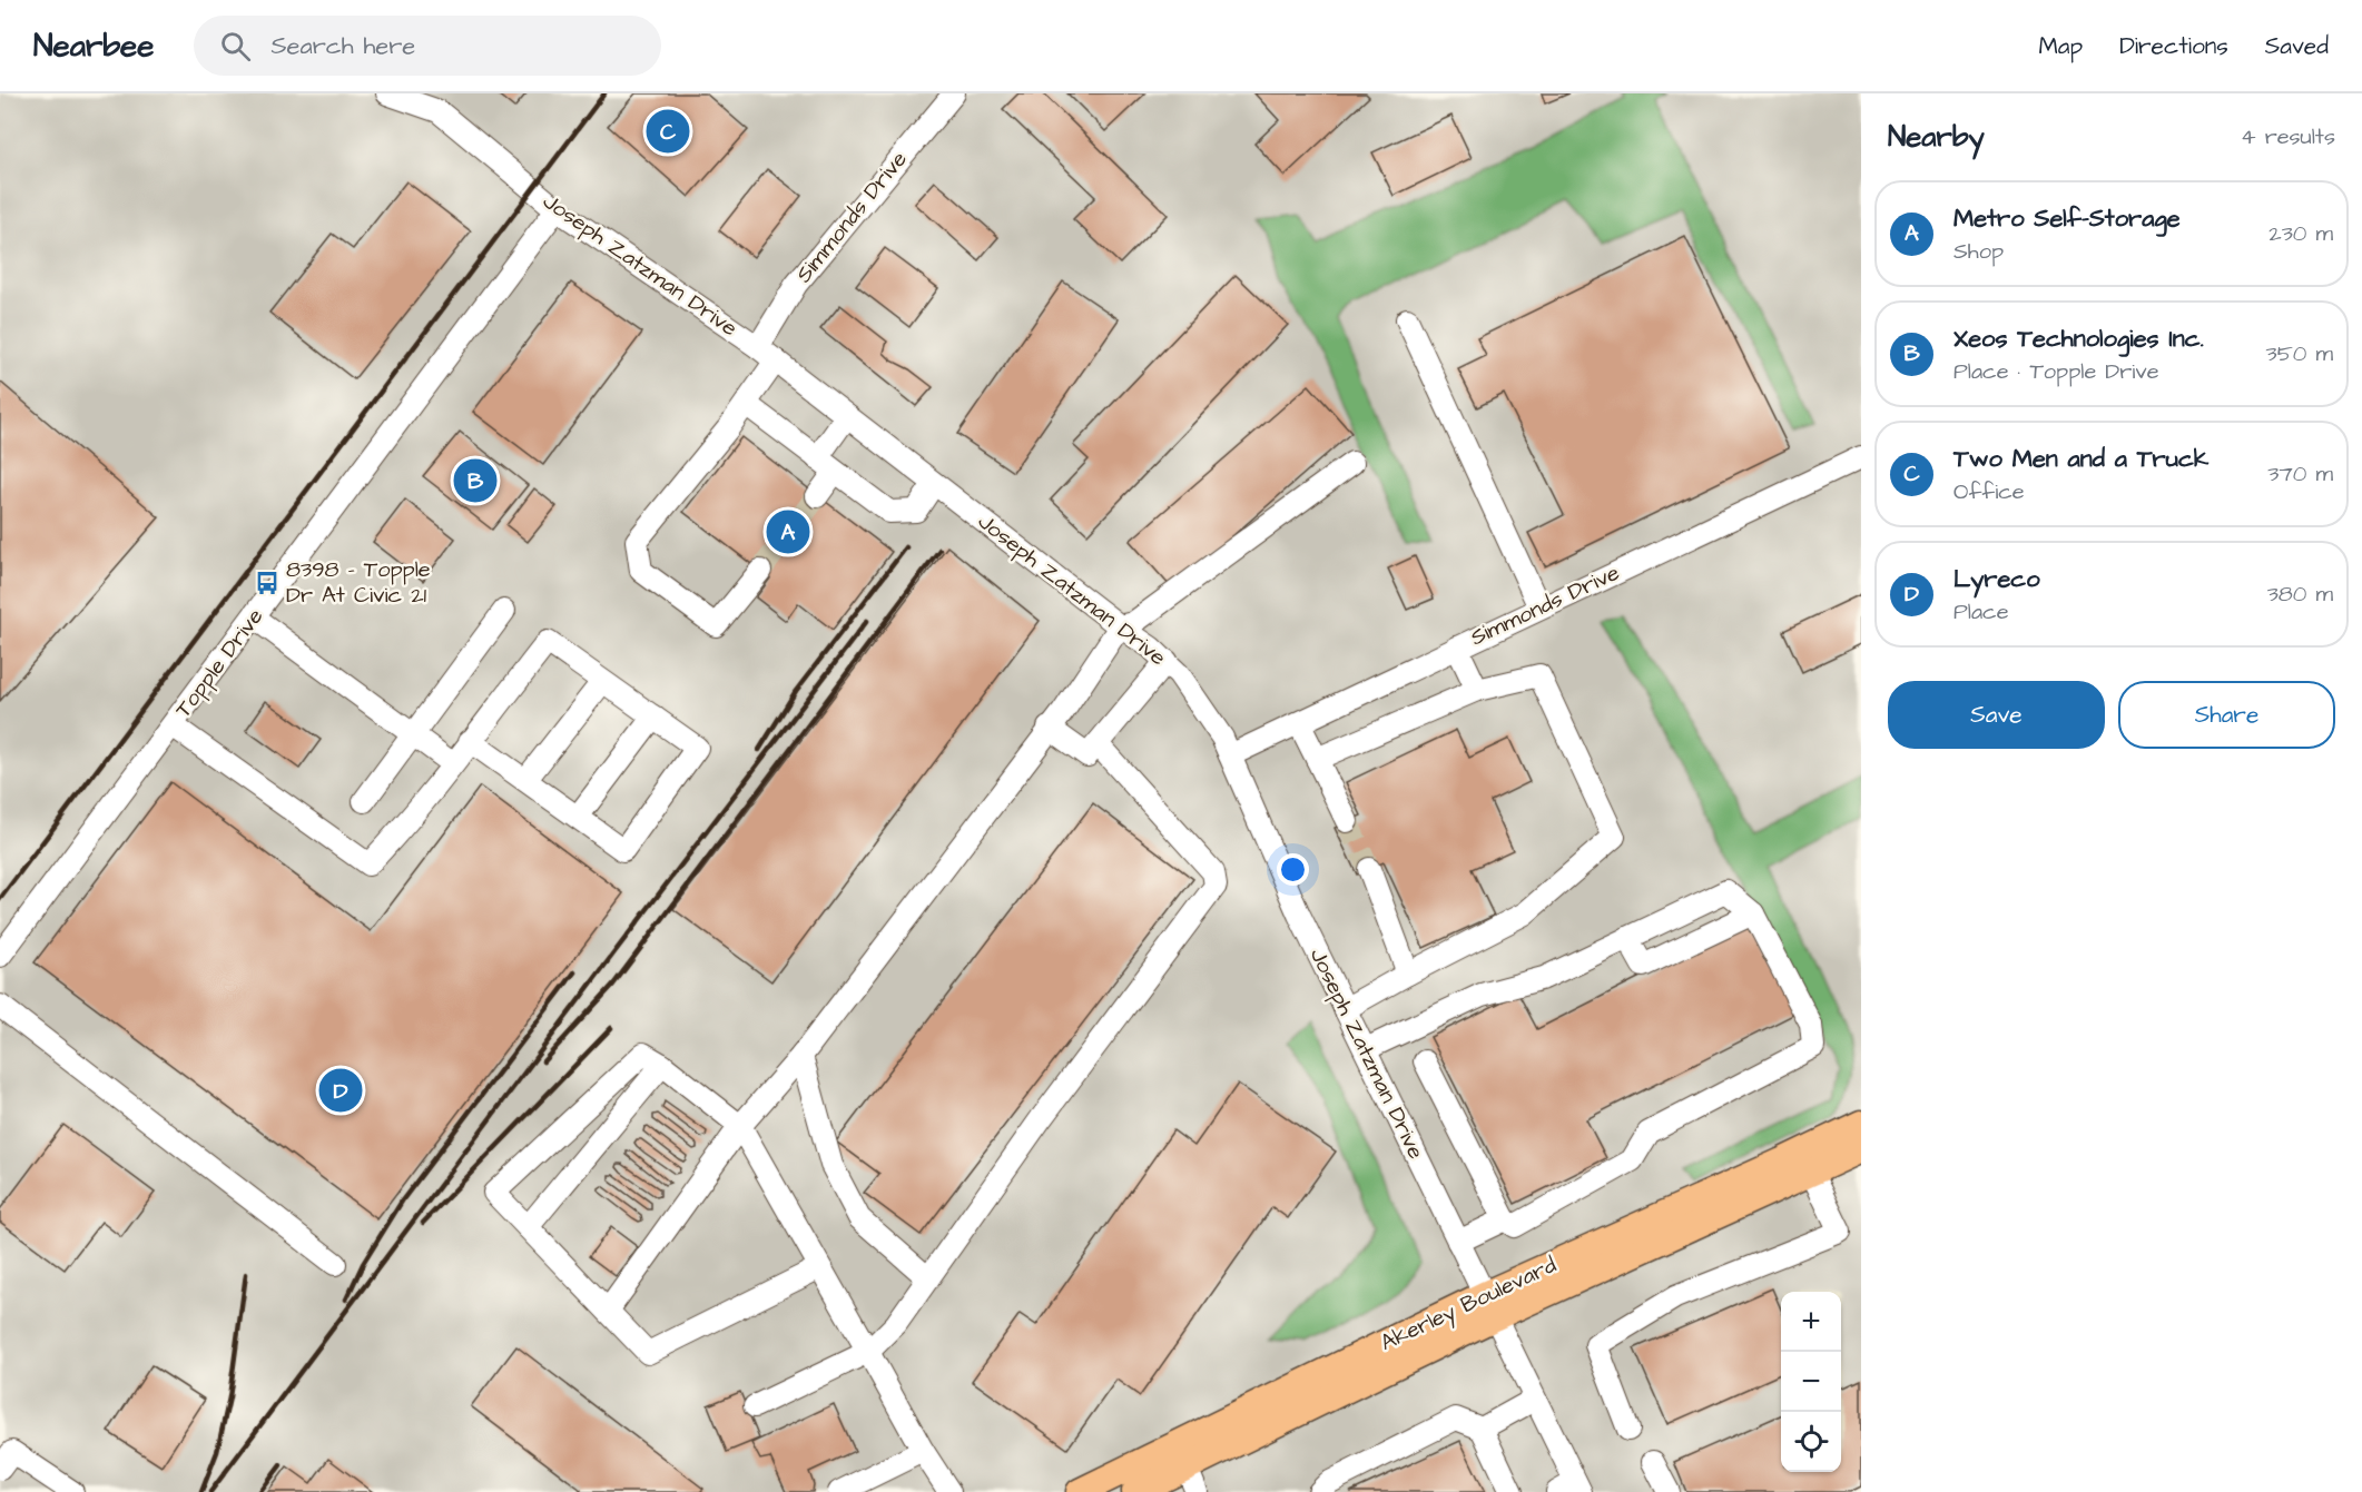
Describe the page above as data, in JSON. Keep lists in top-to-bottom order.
{
  "streets": {
    "main road": ["Akerley Boulevard"],
    "street": ["Simmonds Drive", "Joseph Zatzman Drive", "Topple Drive"]
  },
  "crossings": [
    ["Simmonds Drive", "Joseph Zatzman Drive"],
    ["Joseph Zatzman Drive", "Topple Drive"],
    ["Joseph Zatzman Drive", "Akerley Boulevard"]
  ],
  "places": {
    "bus stop": ["8398 - Topple Dr At Civic 21"]
  },
  "page": {
    "header": "Nearbee",
    "search": "Search here",
    "nav": ["Map", "Directions", "Saved"],
    "heading": ["Nearby", "4 results"],
    "pins": [
      "C",
      "B",
      "A",
      "D"
    ],
    "list": [
      {
        "mark": "A",
        "name": "Metro Self-Storage",
        "note": "Shop",
        "value": "230 m"
      },
      {
        "mark": "B",
        "name": "Xeos Technologies Inc.",
        "note": "Place · Topple Drive",
        "value": "350 m"
      },
      {
        "mark": "C",
        "name": "Two Men and a Truck",
        "note": "Office",
        "value": "370 m"
      },
      {
        "mark": "D",
        "name": "Lyreco",
        "note": "Place",
        "value": "380 m"
      }
    ],
    "buttons": ["Save", "Share"],
    "map_buttons": ["+", "−"]
  }
}
